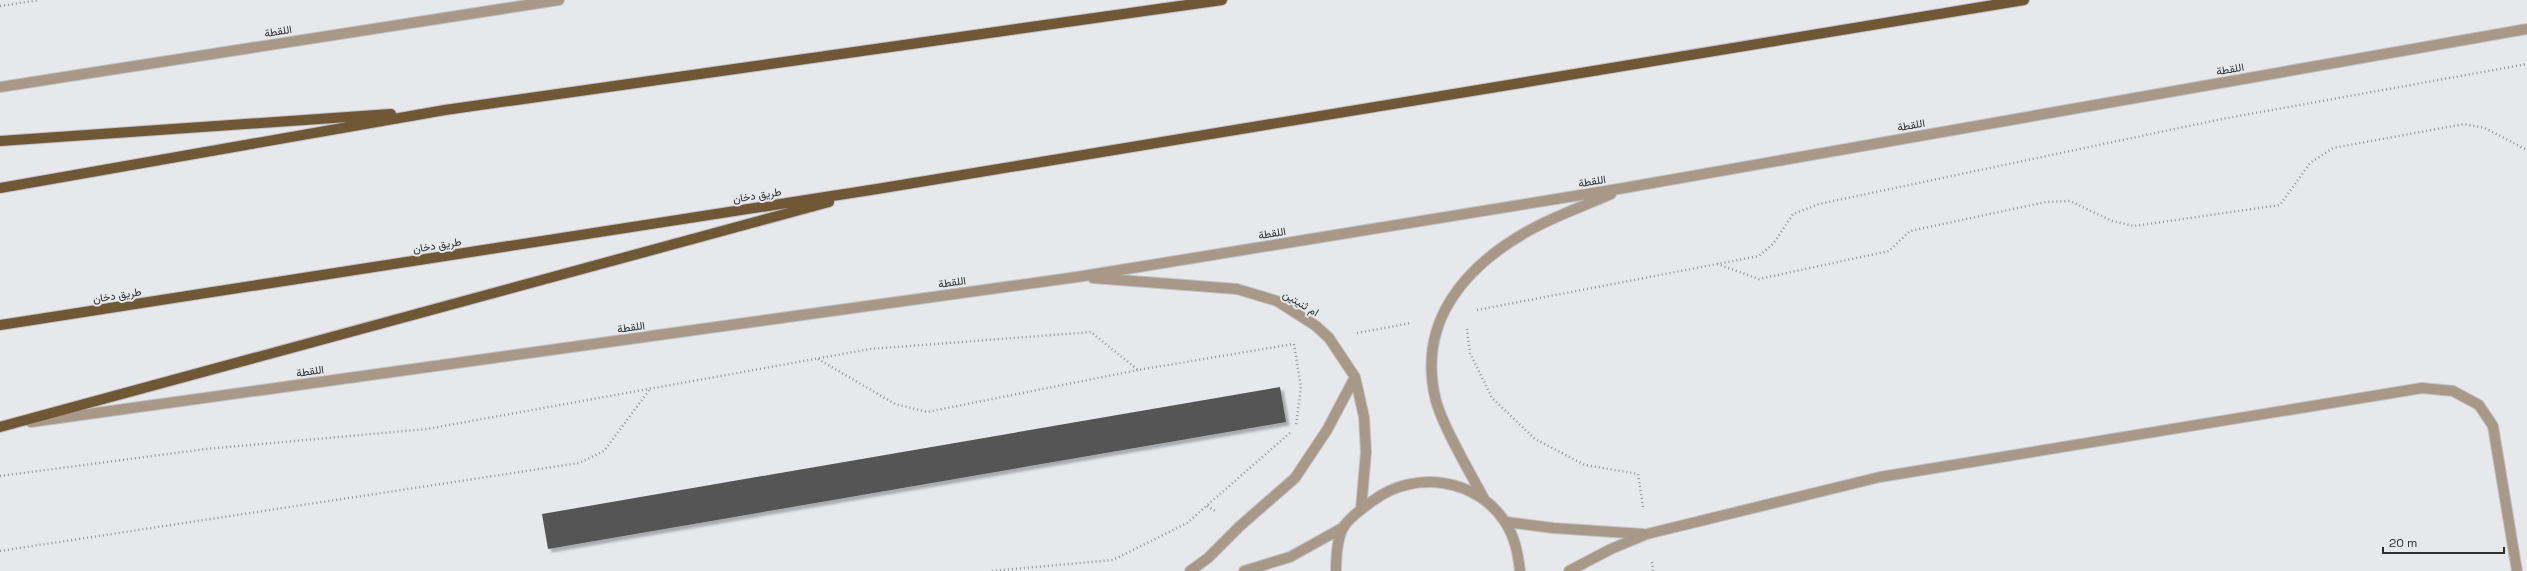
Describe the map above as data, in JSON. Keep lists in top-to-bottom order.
{
  "streets": {
    "main road": ["طريق دخان"],
    "street": ["اللقطة", "ام ثنيتين"]
  },
  "crossings": [
    ["اللقطة", "ام ثنيتين"]
  ],
  "scale_bar": "20 m"
}
